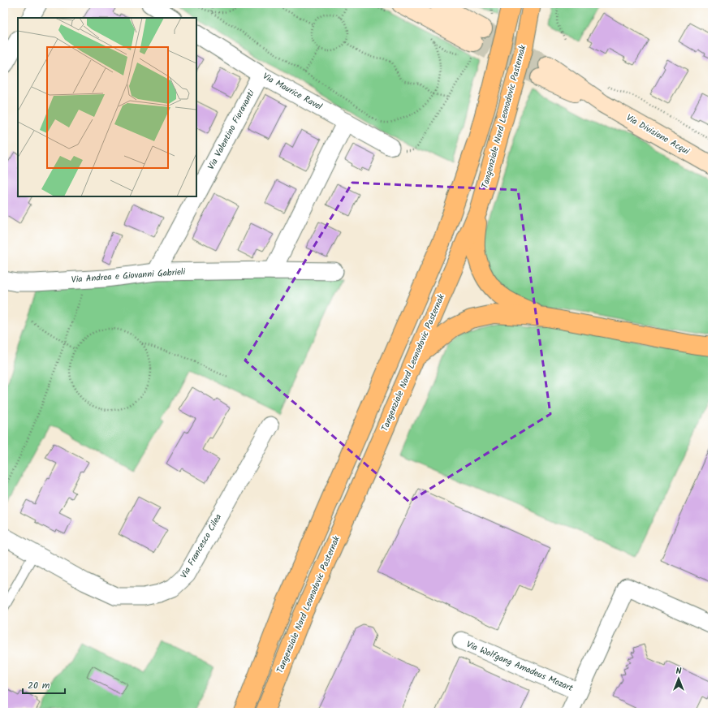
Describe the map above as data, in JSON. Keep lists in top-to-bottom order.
{
  "streets": {
    "highway": ["Tangenziale Nord Leonodovic Pasternak"],
    "main road": ["Via Divisione Acqui"],
    "street": [
      "Via Maurice Ravel",
      "Via Valentino Fioravanti",
      "Via Andrea e Giovanni Gabrieli",
      "Via Francesco Cilea",
      "Via Wolfgang Amadeus Mozart"
    ]
  },
  "crossings": [
    ["Via Maurice Ravel", "Via Valentino Fioravanti"],
    ["Via Valentino Fioravanti", "Via Andrea e Giovanni Gabrieli"]
  ],
  "scale_bar": "20 m",
  "north": "top"
}
